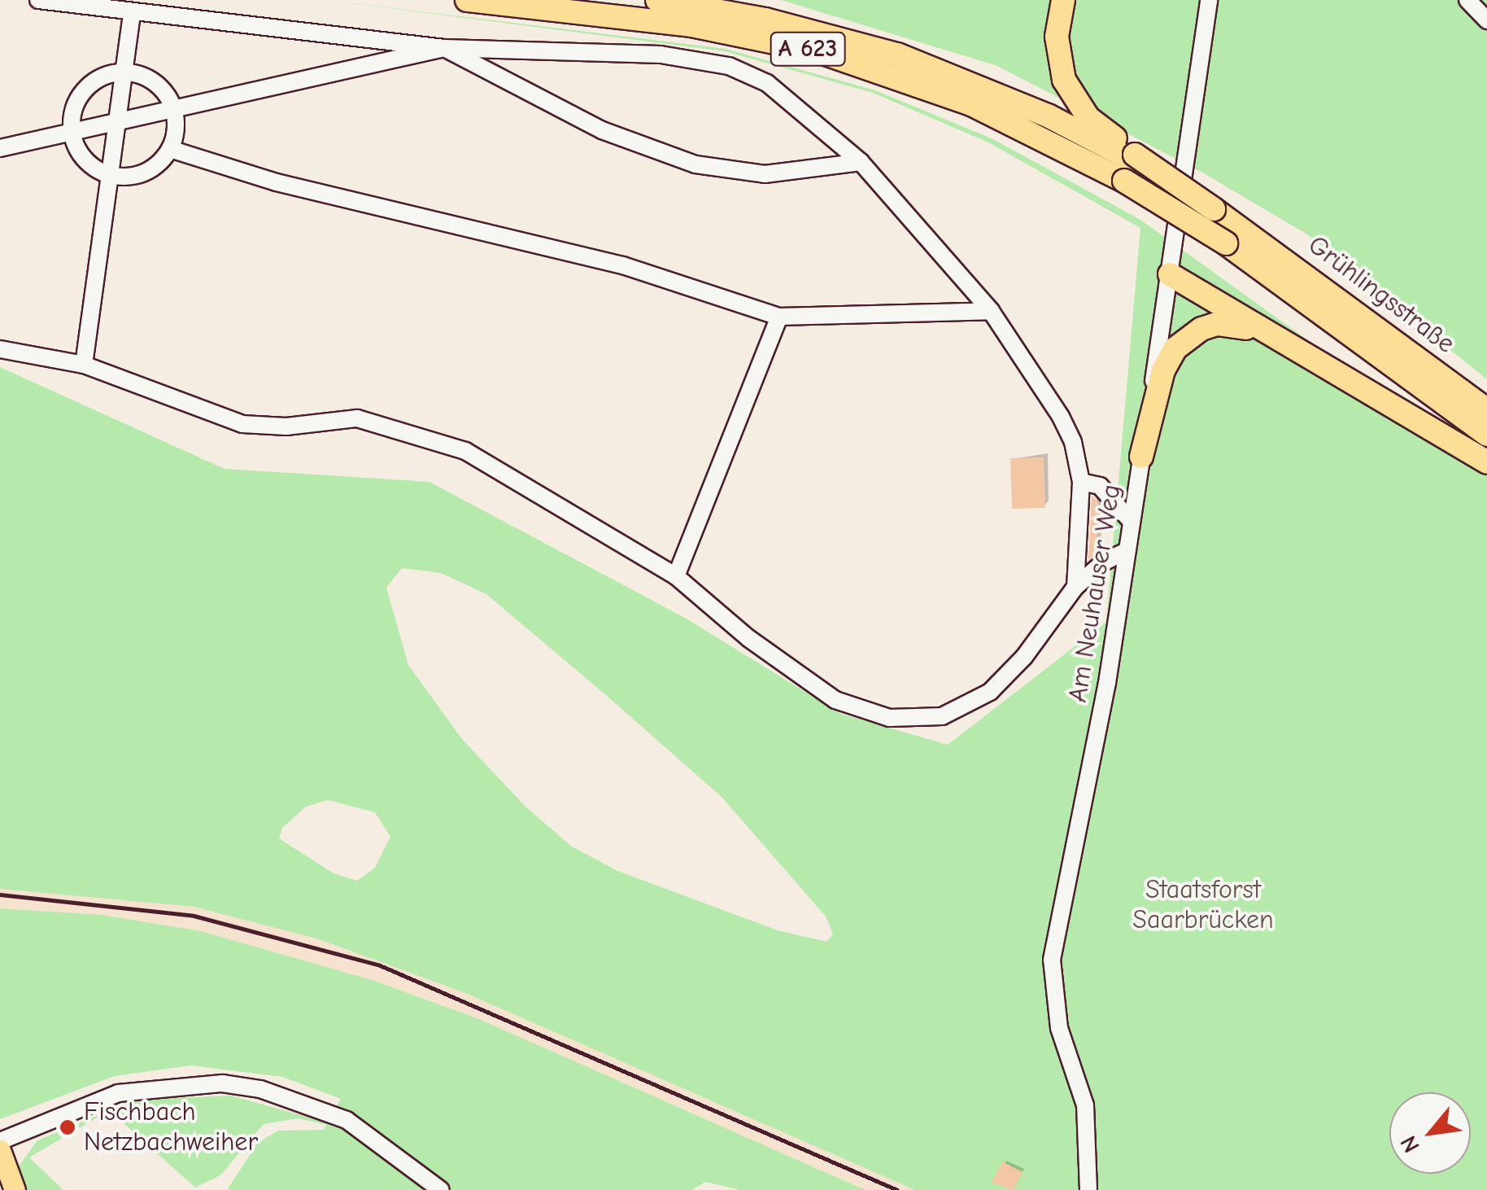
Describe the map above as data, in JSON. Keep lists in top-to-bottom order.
{
  "streets": {
    "highway": ["A 623", "Grühlingsstraße"],
    "street": ["Am Neuhauser Weg"]
  },
  "crossings": [
    ["A 623", "Grühlingsstraße"]
  ],
  "parks": ["Staatsforst Saarbrücken"],
  "places": ["Fischbach Netzbachweiher"],
  "north": "bottom left"
}
